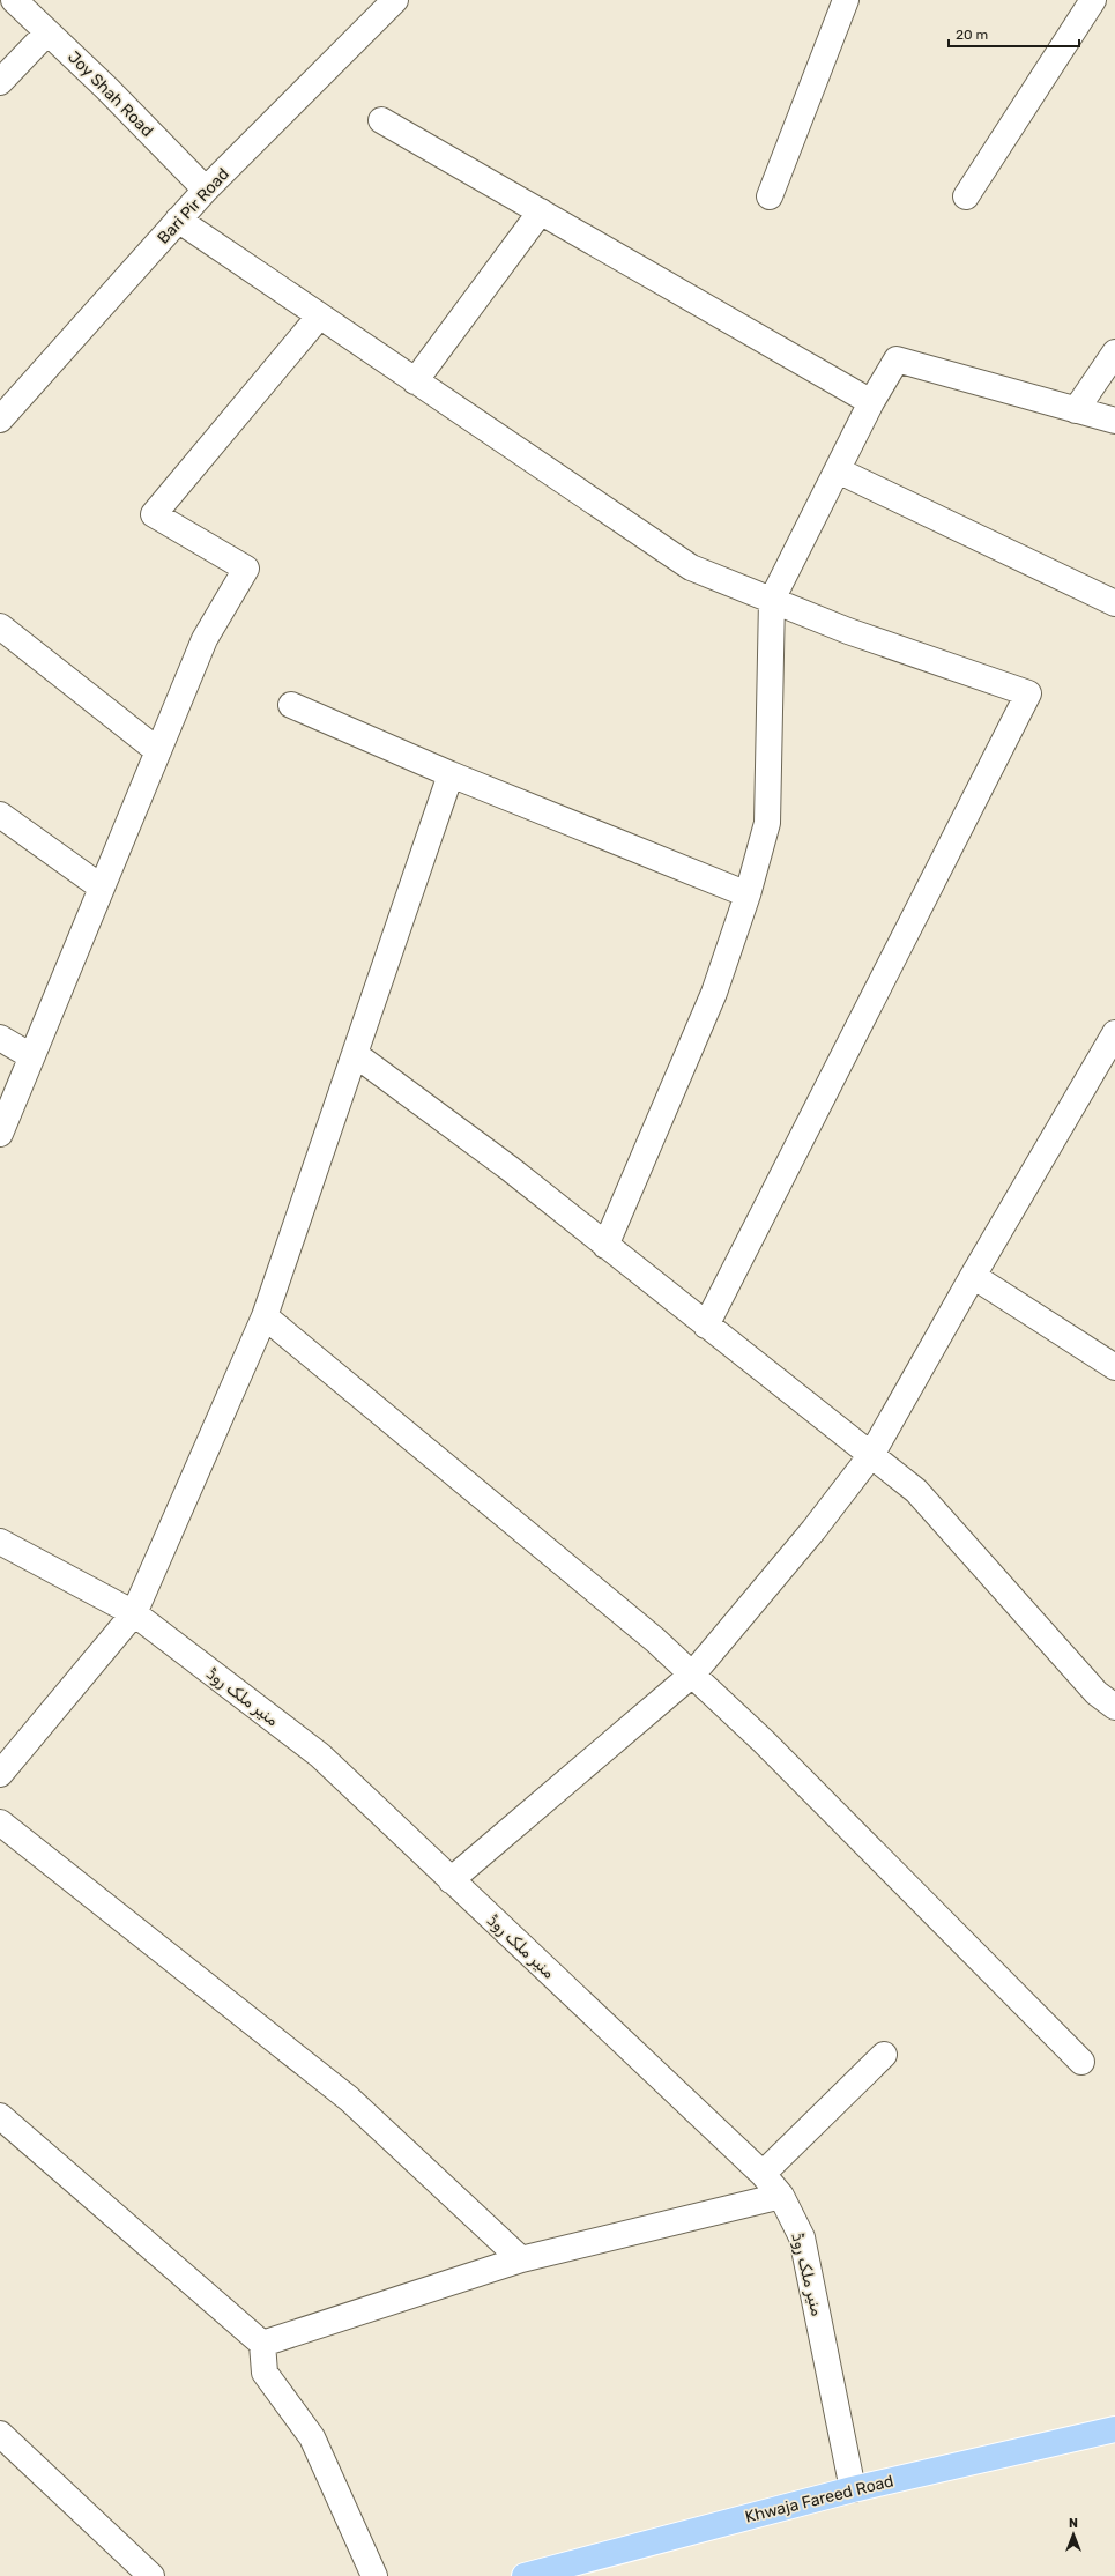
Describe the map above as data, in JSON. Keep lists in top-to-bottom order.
{
  "streets": {
    "main road": ["Khwaja Fareed Road"],
    "street": ["Joy Shah Road", "Bari Pir Road", "منیر ملک روڈ"]
  },
  "crossings": [
    ["Joy Shah Road", "Bari Pir Road"],
    ["منیر ملک روڈ", "Khwaja Fareed Road"]
  ],
  "scale_bar": "20 m",
  "north": "top"
}
